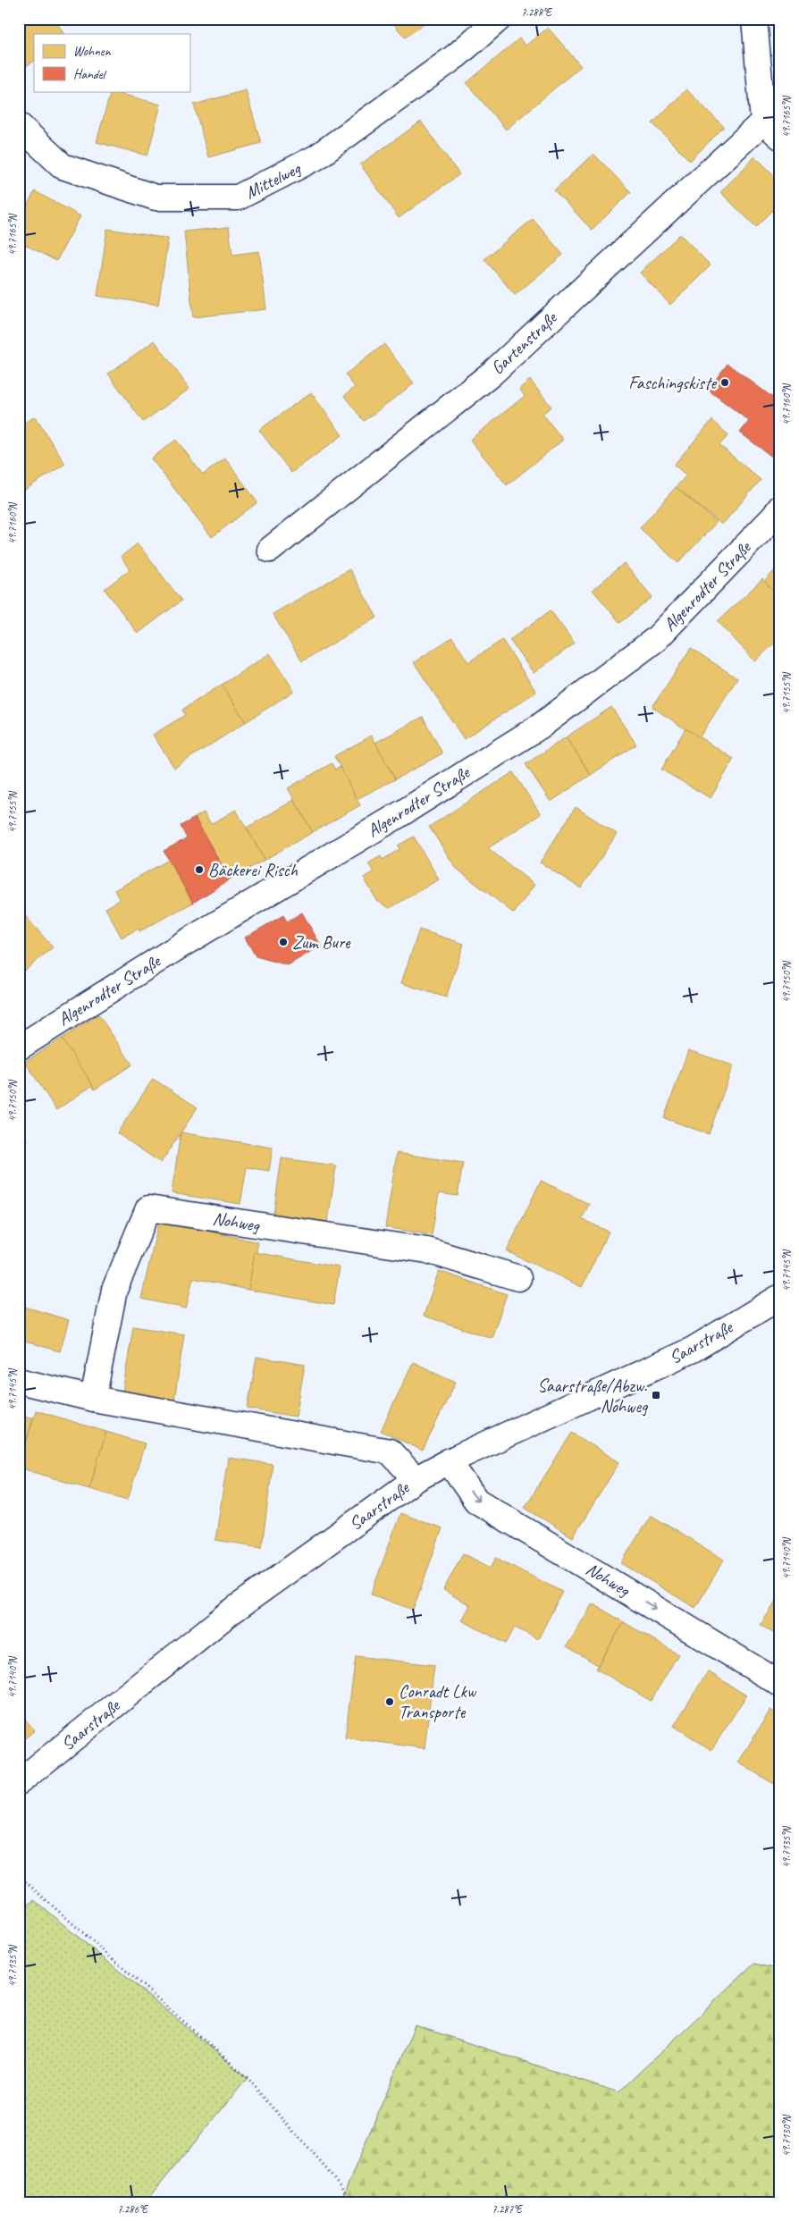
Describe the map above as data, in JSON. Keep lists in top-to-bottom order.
{
  "streets": {
    "street": [
      "Mittelweg",
      "Gartenstraße",
      "Algenrodter Straße",
      "Nohweg",
      "Saarstraße"
    ]
  },
  "crossings": [
    ["Nohweg", "Saarstraße"]
  ],
  "one_way": ["Nohweg"],
  "places": {
    "other": [
      "Faschingskiste",
      "Bäckerei Risch",
      "Zum Bure",
      "Conradt Lkw Transporte"
    ],
    "transit": ["Saarstraße/Abzw. Nohweg"]
  },
  "legend": ["Wohnen", "Handel"],
  "coordinates": [
    "7.288°E",
    "49.7165°N",
    "49.7160°N",
    "49.7155°N",
    "49.7150°N",
    "49.7145°N",
    "49.7140°N",
    "49.7135°N",
    "49.7130°N",
    "7.286°E",
    "7.287°E"
  ]
}
